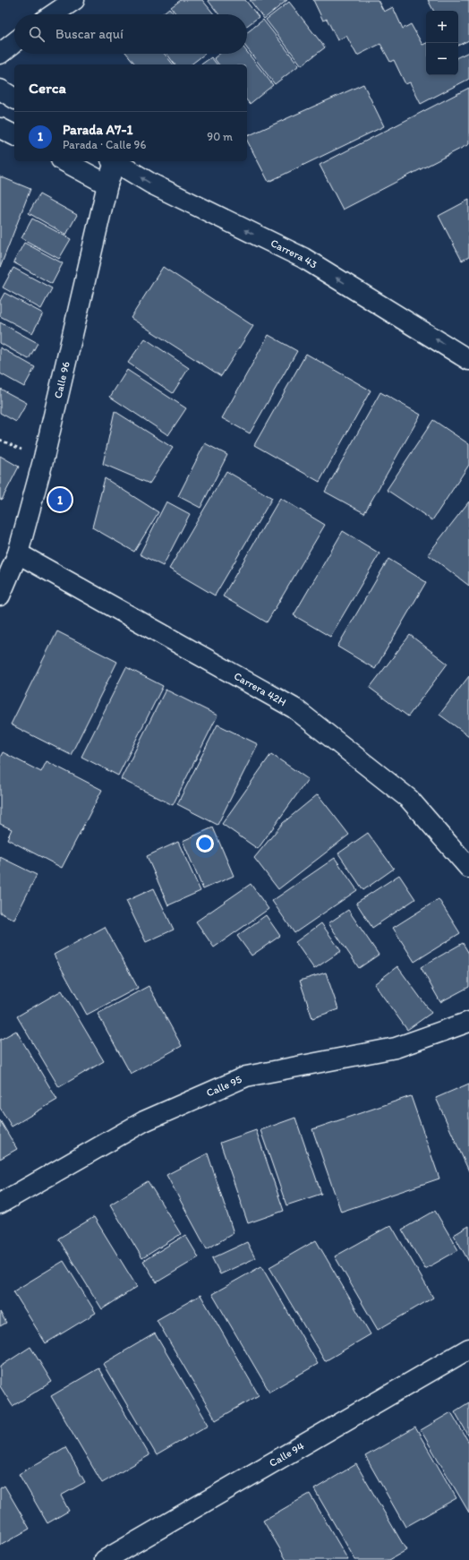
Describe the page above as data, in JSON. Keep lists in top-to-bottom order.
{
  "streets": {
    "street": [
      "Carrera 43",
      "Calle 96",
      "Carrera 42H",
      "Calle 95",
      "Calle 94"
    ]
  },
  "crossings": [
    ["Calle 96", "Carrera 42H"]
  ],
  "one_way": ["Carrera 43"],
  "page": {
    "map_buttons": ["+", "−"],
    "search": "Buscar aquí",
    "heading": "Cerca",
    "list": [
      {
        "mark": "1",
        "name": "Parada A7-1",
        "note": "Parada · Calle 96",
        "value": "90 m"
      }
    ],
    "pins": "1"
  }
}
